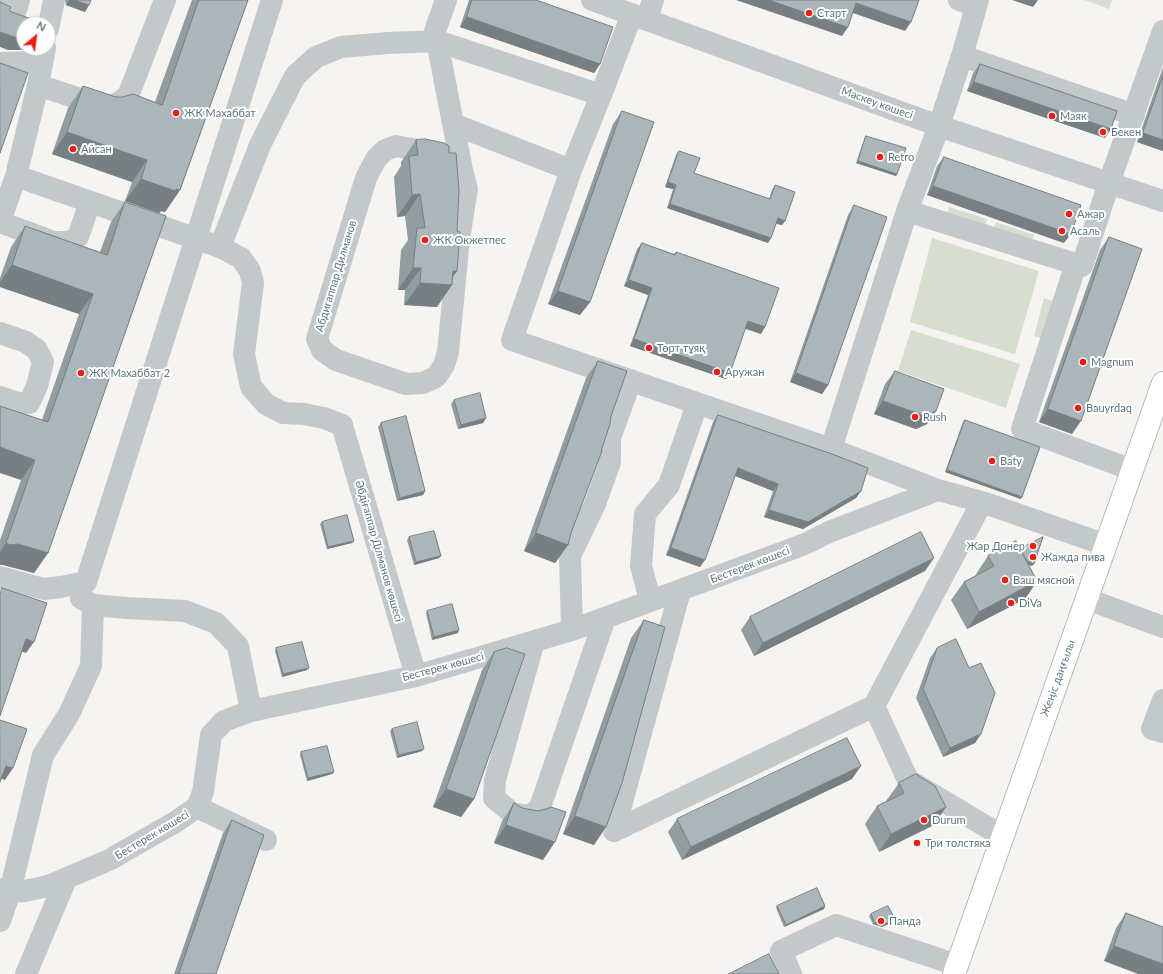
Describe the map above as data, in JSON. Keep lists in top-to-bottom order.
{
  "streets": {
    "main road": ["Жеңіс даңғылы"],
    "street": [
      "Мәскеу көшесі",
      "Абдигаппар Дилманов",
      "Әбдіғаппар Ділманов көшесі",
      "Бестерек көшесі"
    ]
  },
  "crossings": [
    ["Әбдіғаппар Ділманов көшесі", "Бестерек көшесі"]
  ],
  "places": [
    "Старт",
    "ЖК Махаббат",
    "Маяк",
    "Бекен",
    "Айсан",
    "Retro",
    "Ажар",
    "Асаль",
    "ЖК Окжетпес",
    "Төрт тұяқ",
    "Magnum",
    "Аружан",
    "ЖК Махаббат 2",
    "Bauyrdaq",
    "Rush",
    "Baty",
    "Жар Донер",
    "Жажда пива",
    "Ваш мясной",
    "DiVa",
    "Durum",
    "Три толстяка",
    "Панда"
  ],
  "north": "top right"
}
